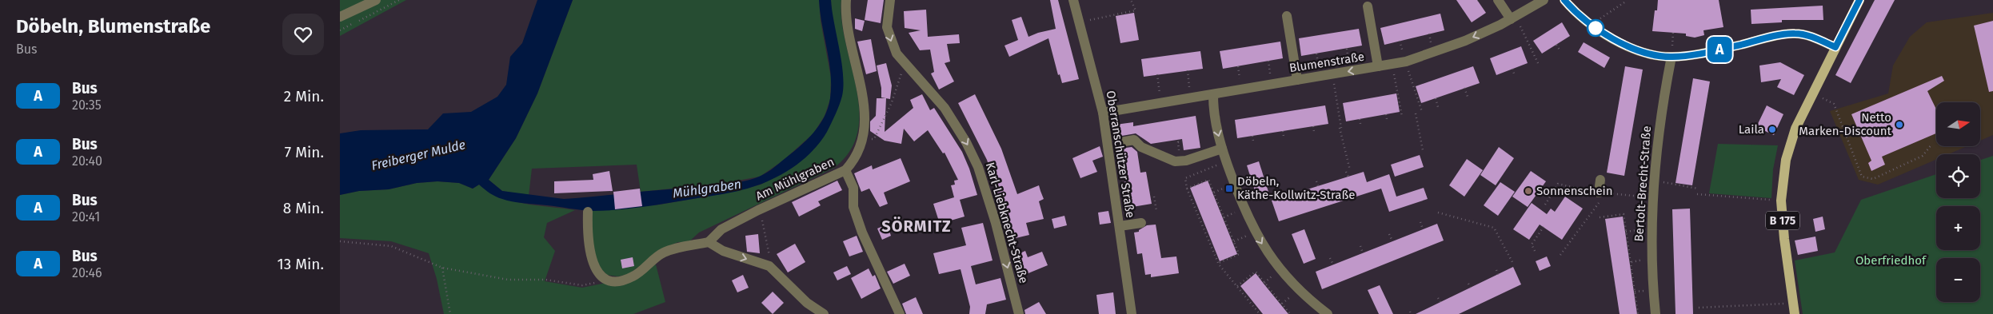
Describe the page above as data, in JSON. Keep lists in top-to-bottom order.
{
  "streets": {
    "main road": ["B 175"],
    "street": [
      "Blumenstraße",
      "Oberranschützer Straße",
      "Am Mühlgraben",
      "Bertolt-Brecht-Straße",
      "Karl-Liebknecht-Straße"
    ]
  },
  "crossings": [
    ["Blumenstraße", "Oberranschützer Straße"]
  ],
  "one_way": ["Blumenstraße", "Karl-Liebknecht-Straße"],
  "districts": ["SÖRMITZ"],
  "water": ["Freiberger Mulde", "Mühlgraben"],
  "parks": ["Oberfriedhof"],
  "places": {
    "other": ["Netto Marken-Discount", "Laila", "Sonnenschein"],
    "transit": ["Döbeln, Käthe-Kollwitz-Straße"]
  },
  "lines": ["bus line A"],
  "north": "right",
  "page": {
    "heading": ["Döbeln, Blumenstraße", "Bus"],
    "on_map": "A",
    "list": [
      {
        "mark": "A",
        "name": "Bus",
        "note": "20:35",
        "value": "2 Min."
      },
      {
        "mark": "A",
        "name": "Bus",
        "note": "20:40",
        "value": "7 Min."
      },
      {
        "mark": "A",
        "name": "Bus",
        "note": "20:41",
        "value": "8 Min."
      },
      {
        "mark": "A",
        "name": "Bus",
        "note": "20:46",
        "value": "13 Min."
      }
    ],
    "map_buttons": ["+", "−"]
  }
}
